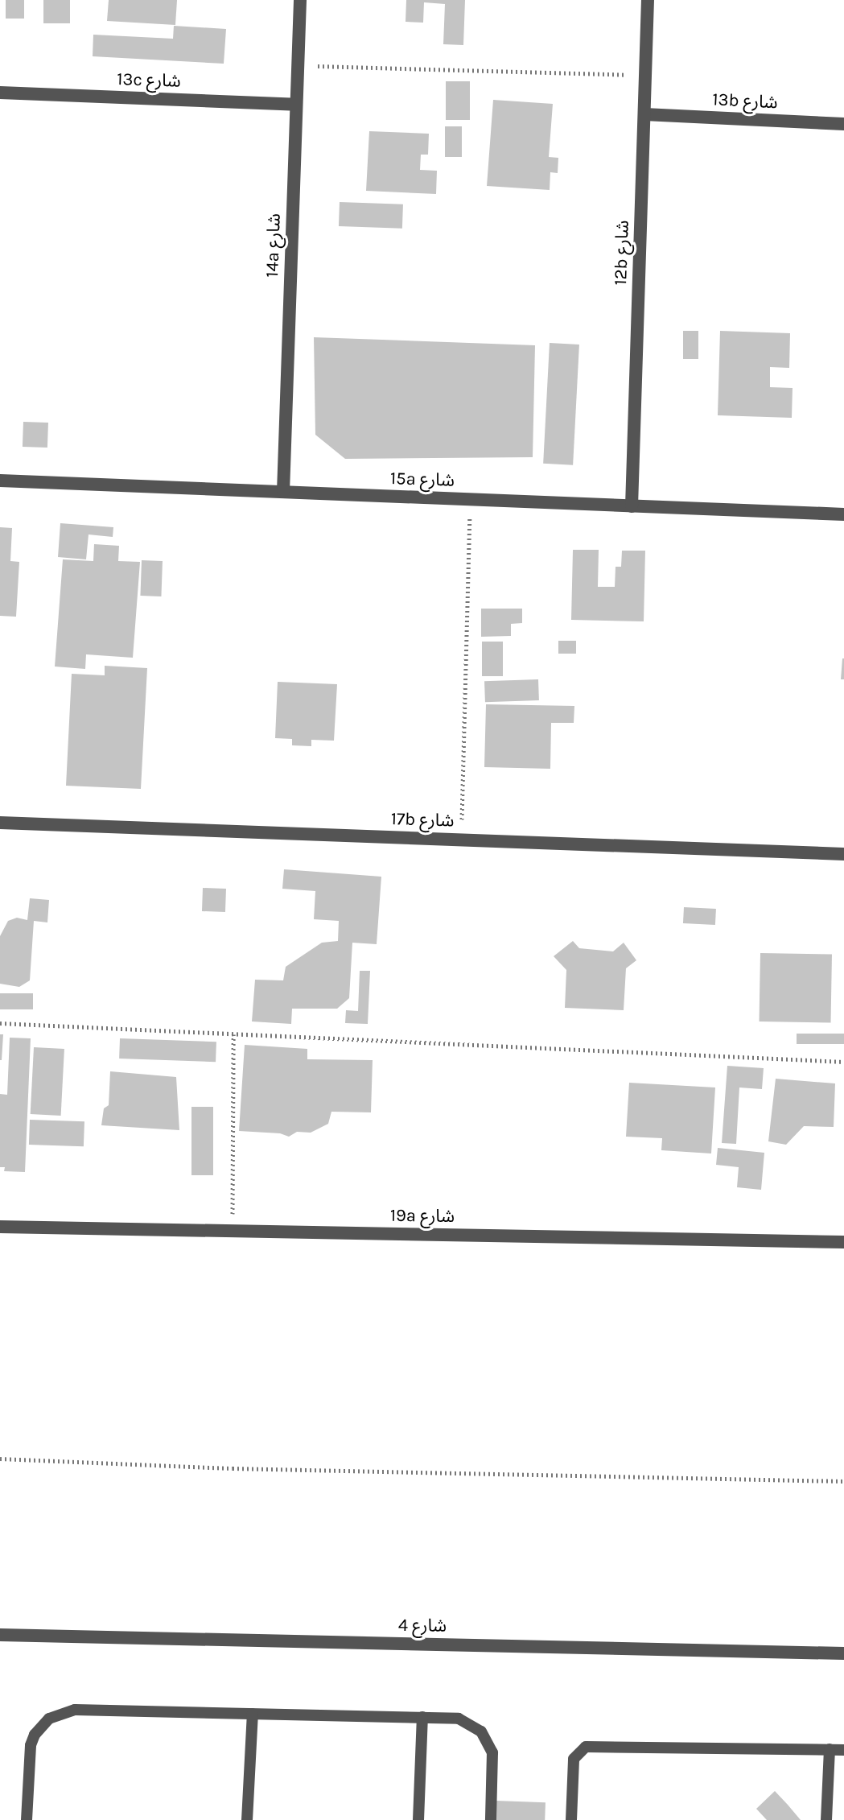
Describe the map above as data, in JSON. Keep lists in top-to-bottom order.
{
  "streets": {
    "street": [
      "13c شارع",
      "13b شارع",
      "14a شارع",
      "12b شارع",
      "15a شارع",
      "17b شارع",
      "19a شارع",
      "شارع 4"
    ]
  },
  "crossings": [
    ["13c شارع", "14a شارع"],
    ["13b شارع", "12b شارع"],
    ["14a شارع", "15a شارع"],
    ["12b شارع", "15a شارع"]
  ]
}
